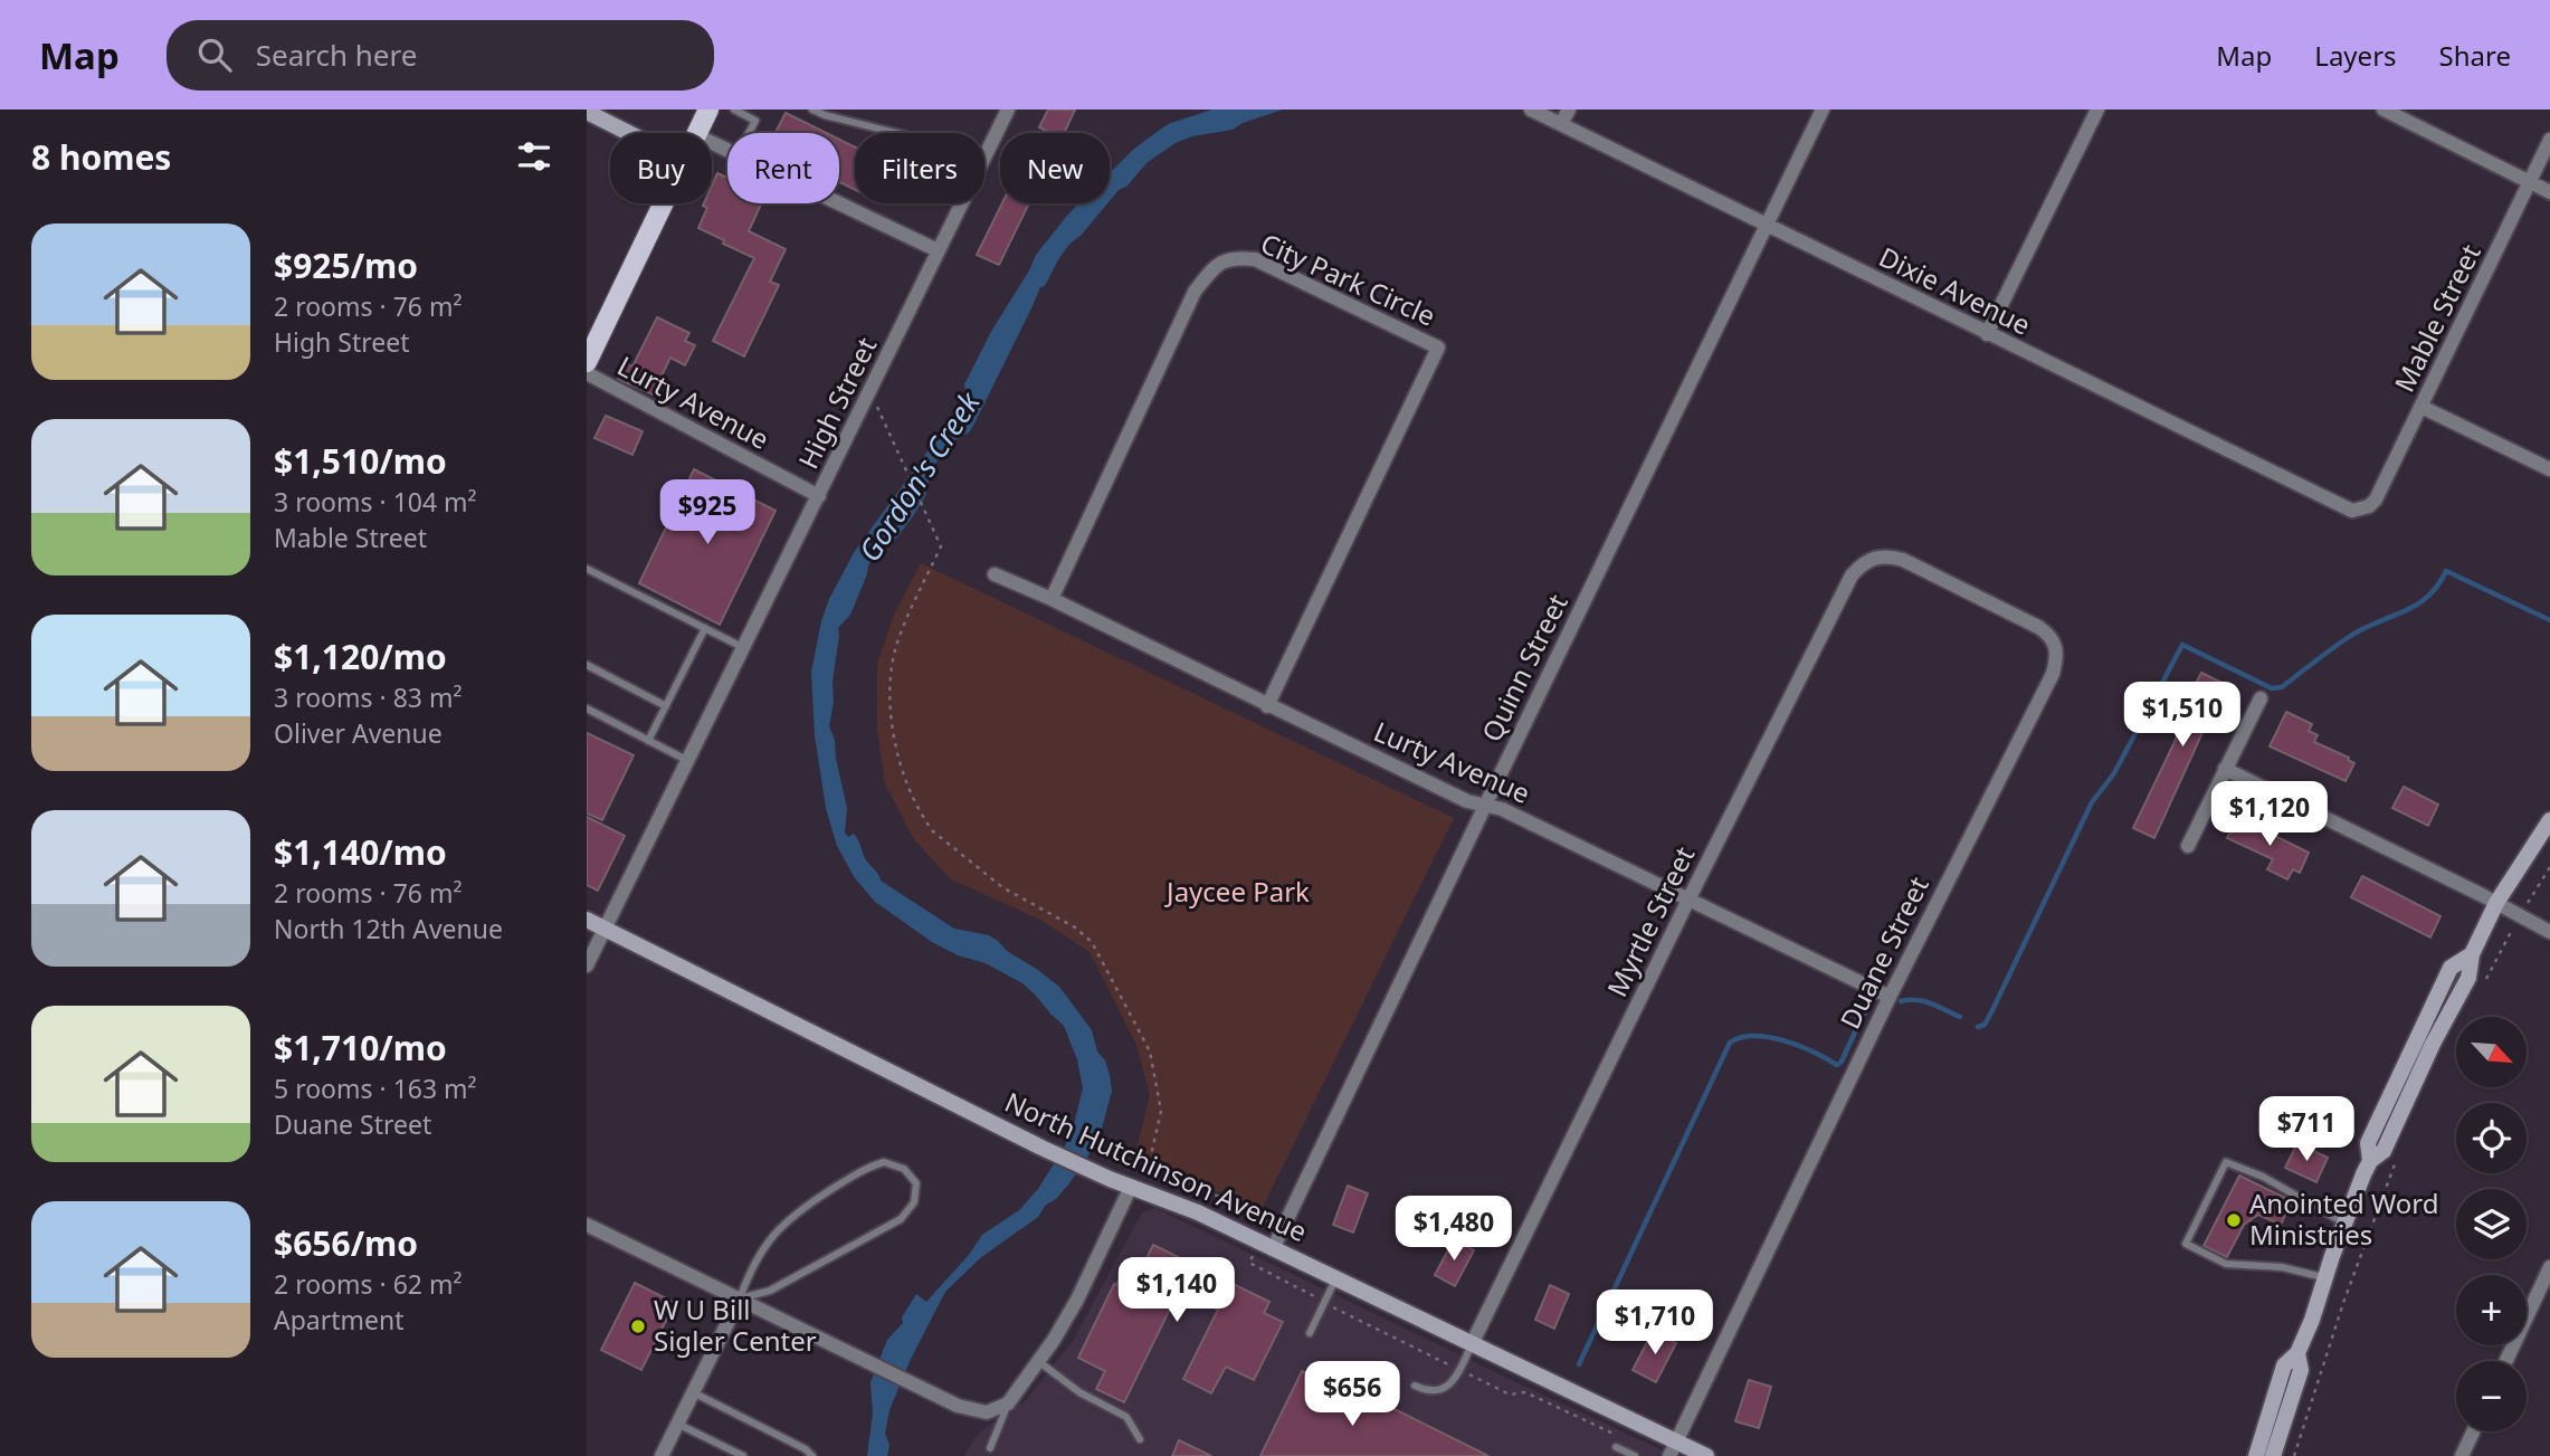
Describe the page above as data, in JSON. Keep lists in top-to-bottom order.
{
  "streets": {
    "main road": ["North Hutchinson Avenue"],
    "street": [
      "City Park Circle",
      "Dixie Avenue",
      "Mable Street",
      "Lurty Avenue",
      "High Street",
      "Quinn Street",
      "Myrtle Street",
      "Duane Street"
    ]
  },
  "crossings": [
    ["City Park Circle", "Lurty Avenue"],
    ["Dixie Avenue", "Mable Street"],
    ["Dixie Avenue", "Quinn Street"],
    ["Lurty Avenue", "High Street"],
    ["Lurty Avenue", "Quinn Street"],
    ["Lurty Avenue", "Myrtle Street"],
    ["Lurty Avenue", "Duane Street"],
    ["High Street", "North Hutchinson Avenue"],
    ["Quinn Street", "North Hutchinson Avenue"],
    ["Myrtle Street", "Duane Street"],
    ["Myrtle Street", "North Hutchinson Avenue"],
    ["Duane Street", "North Hutchinson Avenue"]
  ],
  "water": ["Gordon's Creek"],
  "parks": ["Jaycee Park"],
  "places": ["Anointed Word Ministries", "W U Bill Sigler Center"],
  "north": "bottom right",
  "page": {
    "header": "Map",
    "search": "Search here",
    "nav": ["Map", "Layers", "Share"],
    "heading": "8 homes",
    "chip": [
      "Buy",
      "Rent",
      "Filters",
      "New"
    ],
    "list": [
      {
        "name": "$925/mo",
        "note": "2 rooms · 76 m² · High Street"
      },
      {
        "name": "$1,510/mo",
        "note": "3 rooms · 104 m² · Mable Street"
      },
      {
        "name": "$1,120/mo",
        "note": "3 rooms · 83 m² · Oliver Avenue"
      },
      {
        "name": "$1,140/mo",
        "note": "2 rooms · 76 m² · North 12th Avenue"
      },
      {
        "name": "$1,710/mo",
        "note": "5 rooms · 163 m² · Duane Street"
      },
      {
        "name": "$656/mo",
        "note": "2 rooms · 62 m² · Apartment"
      }
    ],
    "price": [
      "$925",
      "$1,510",
      "$1,120",
      "$711",
      "$1,480",
      "$1,140",
      "$1,710",
      "$656"
    ],
    "map_buttons": ["+", "−"]
  }
}
